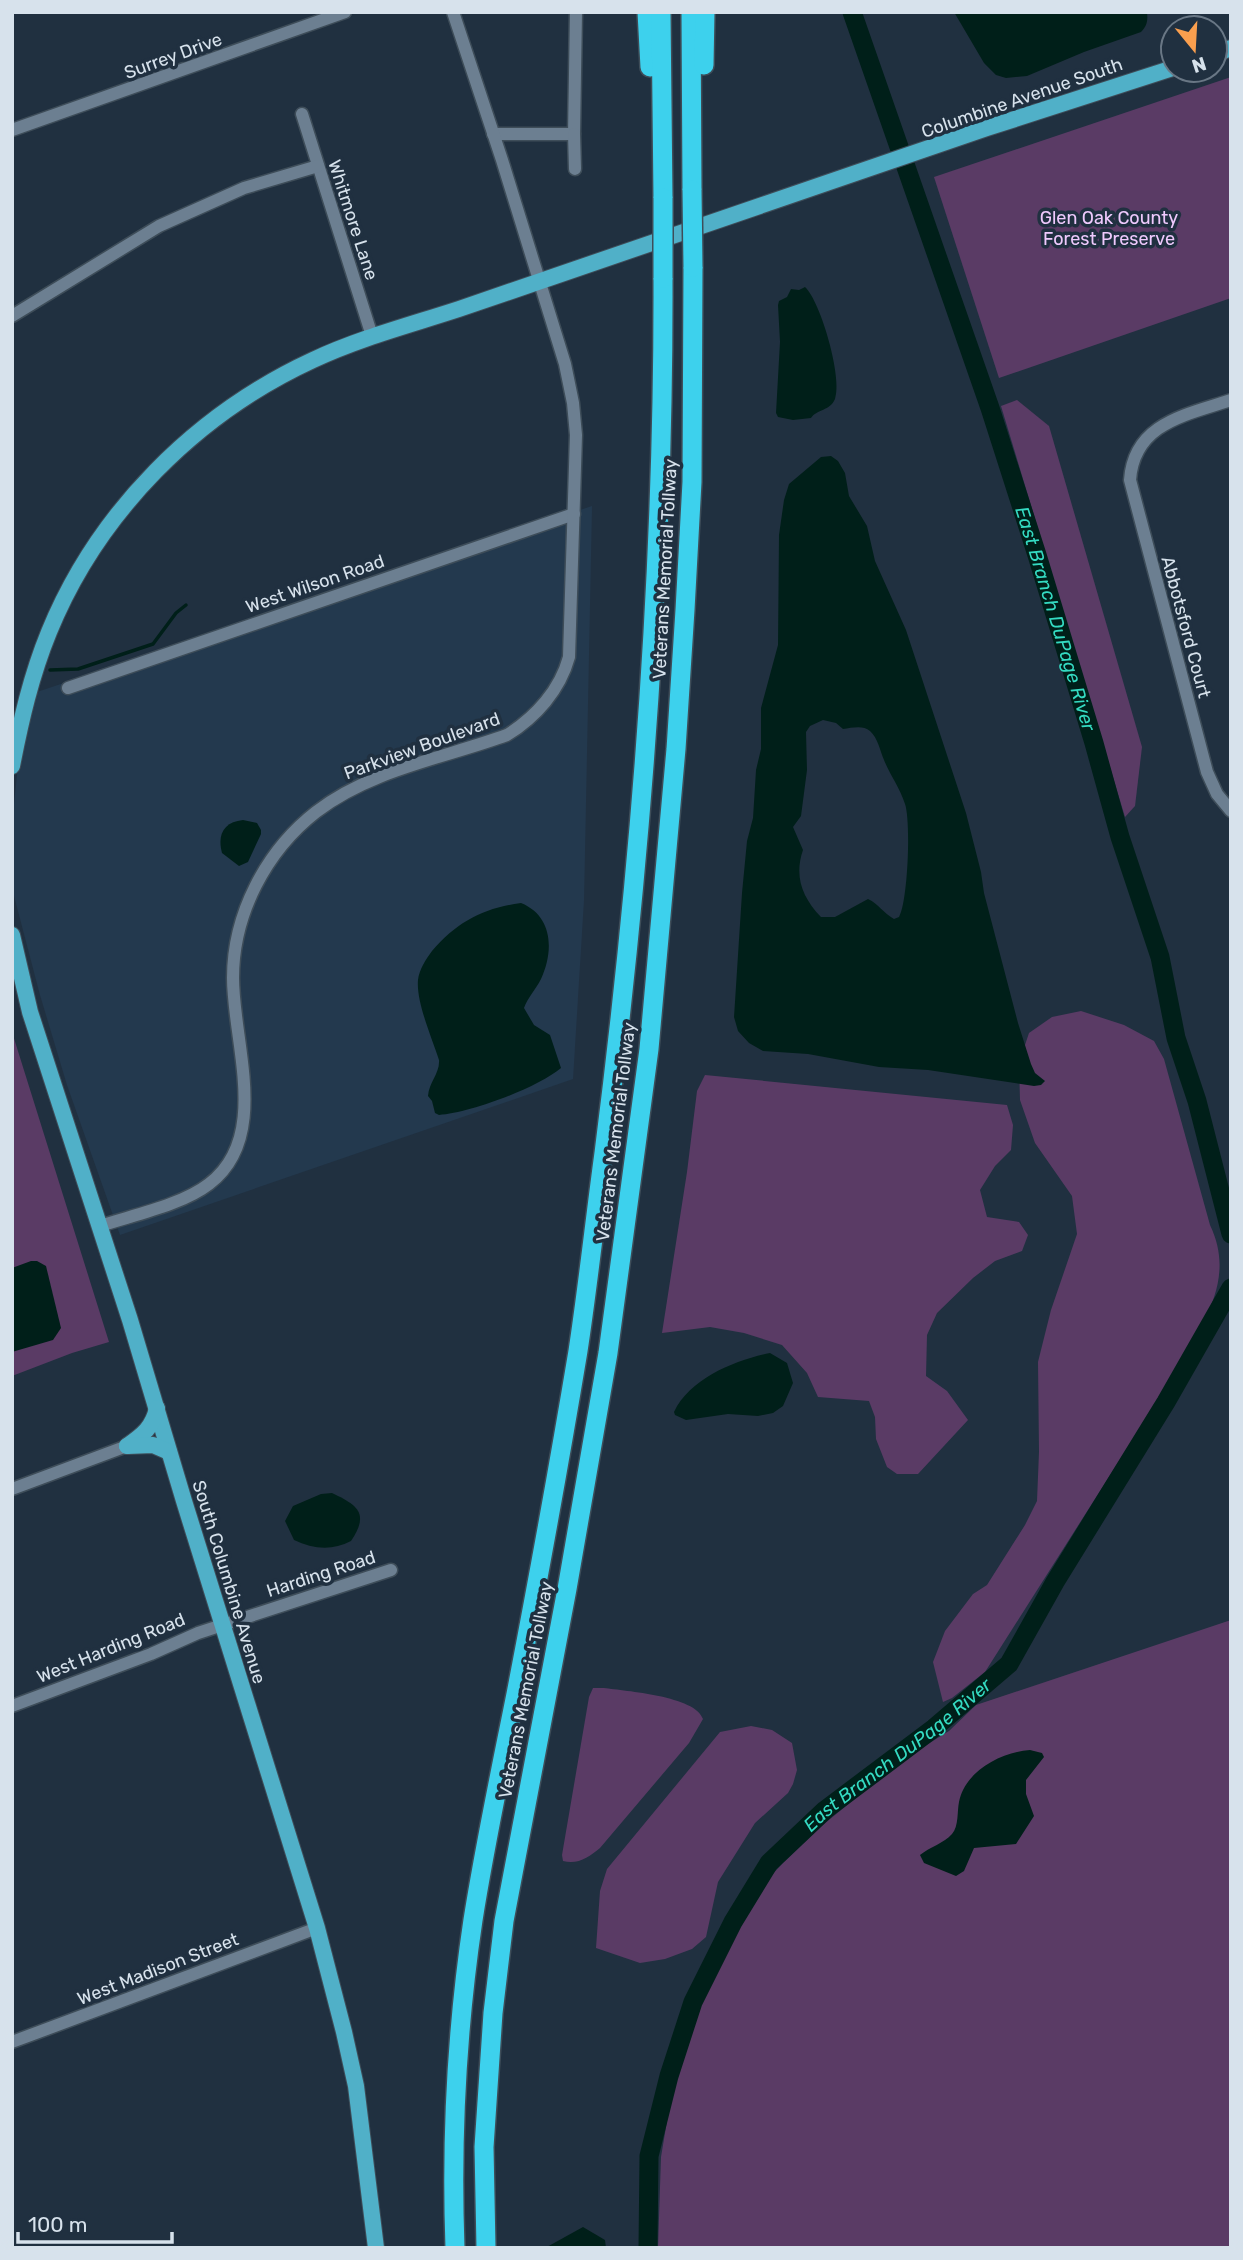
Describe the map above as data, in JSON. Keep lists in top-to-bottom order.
{
  "streets": {
    "highway": ["Veterans Memorial Tollway"],
    "main road": ["Columbine Avenue South", "South Columbine Avenue"],
    "street": [
      "Surrey Drive",
      "Whitmore Lane",
      "West Wilson Road",
      "Abbotsford Court",
      "Parkview Boulevard",
      "Harding Road",
      "West Harding Road",
      "West Madison Street"
    ]
  },
  "crossings": [
    ["Columbine Avenue South", "Whitmore Lane"],
    ["Columbine Avenue South", "Parkview Boulevard"],
    ["West Wilson Road", "Parkview Boulevard"],
    ["Parkview Boulevard", "South Columbine Avenue"],
    ["Harding Road", "South Columbine Avenue"],
    ["Harding Road", "West Harding Road"],
    ["South Columbine Avenue", "West Harding Road"],
    ["South Columbine Avenue", "West Madison Street"]
  ],
  "water": ["East Branch DuPage River"],
  "parks": ["Glen Oak County Forest Preserve"],
  "scale_bar": "100 m",
  "north": "bottom"
}
